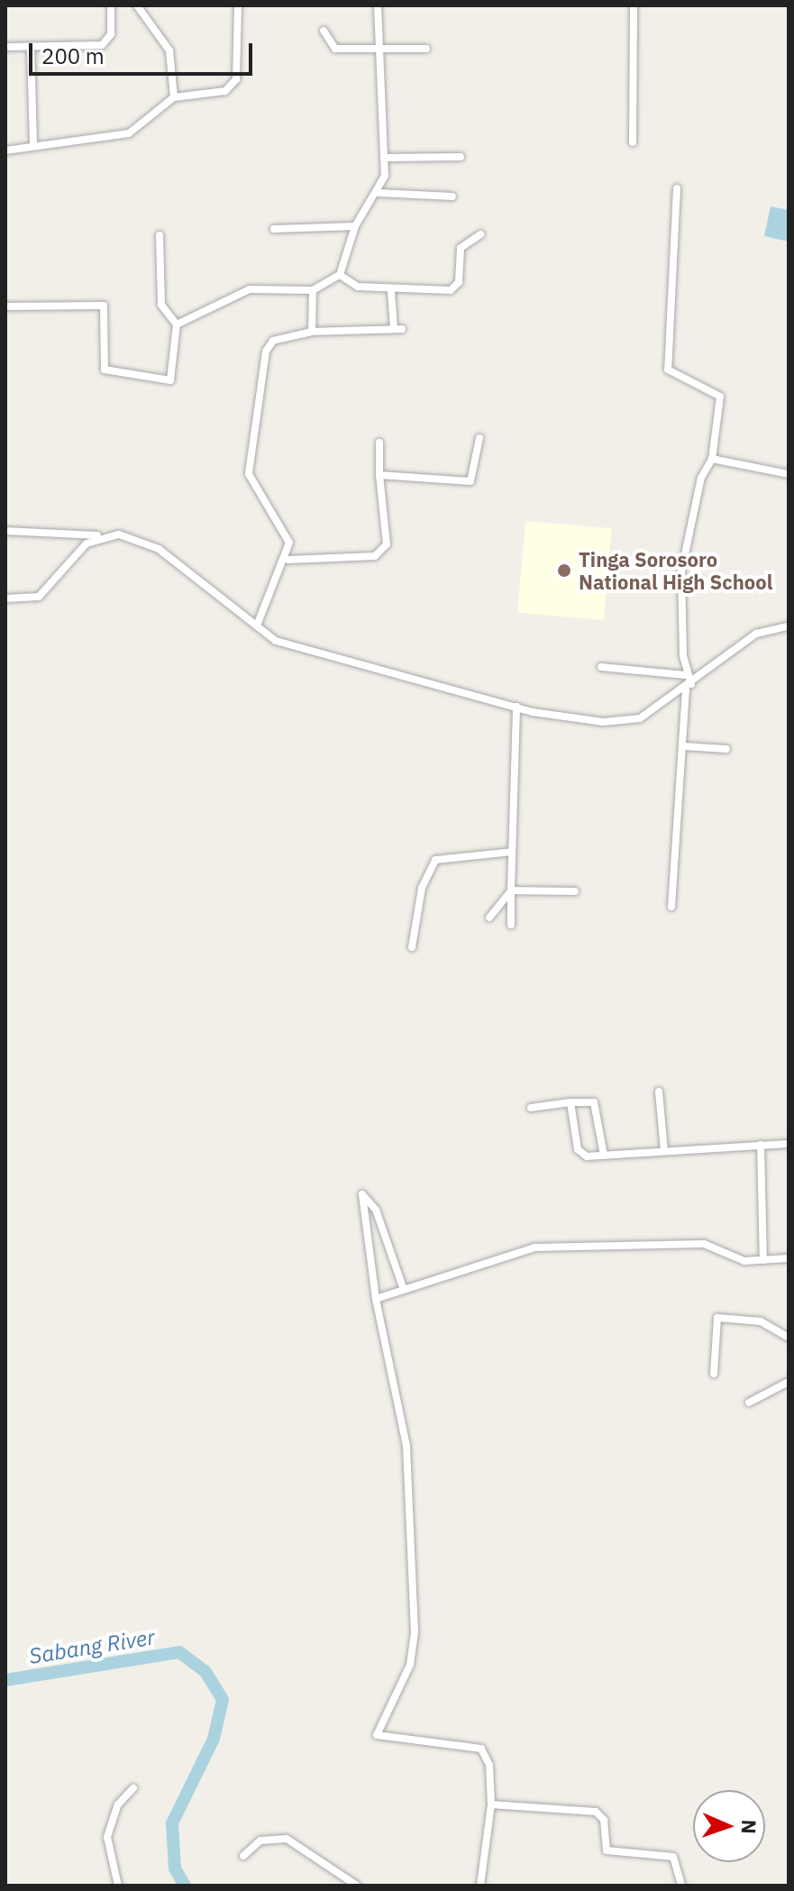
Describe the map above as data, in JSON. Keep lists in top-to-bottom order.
{
  "water": ["Sabang River"],
  "places": ["Tinga Sorosoro National High School"],
  "scale_bar": "200 m",
  "north": "right"
}
